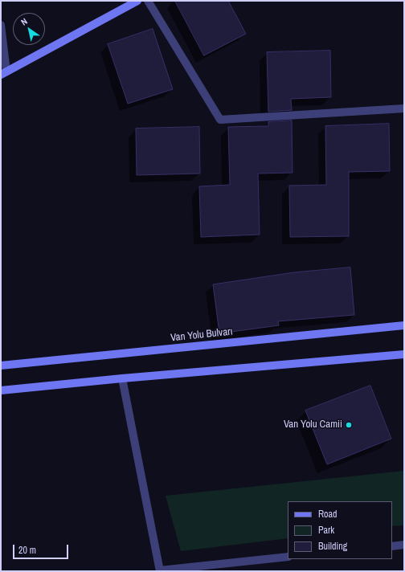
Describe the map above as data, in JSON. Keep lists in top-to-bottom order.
{
  "streets": {
    "main road": ["Van Yolu Bulvarı"]
  },
  "places": ["Van Yolu Camii"],
  "legend": ["Road", "Park", "Building"],
  "scale_bar": "20 m",
  "north": "top left"
}
